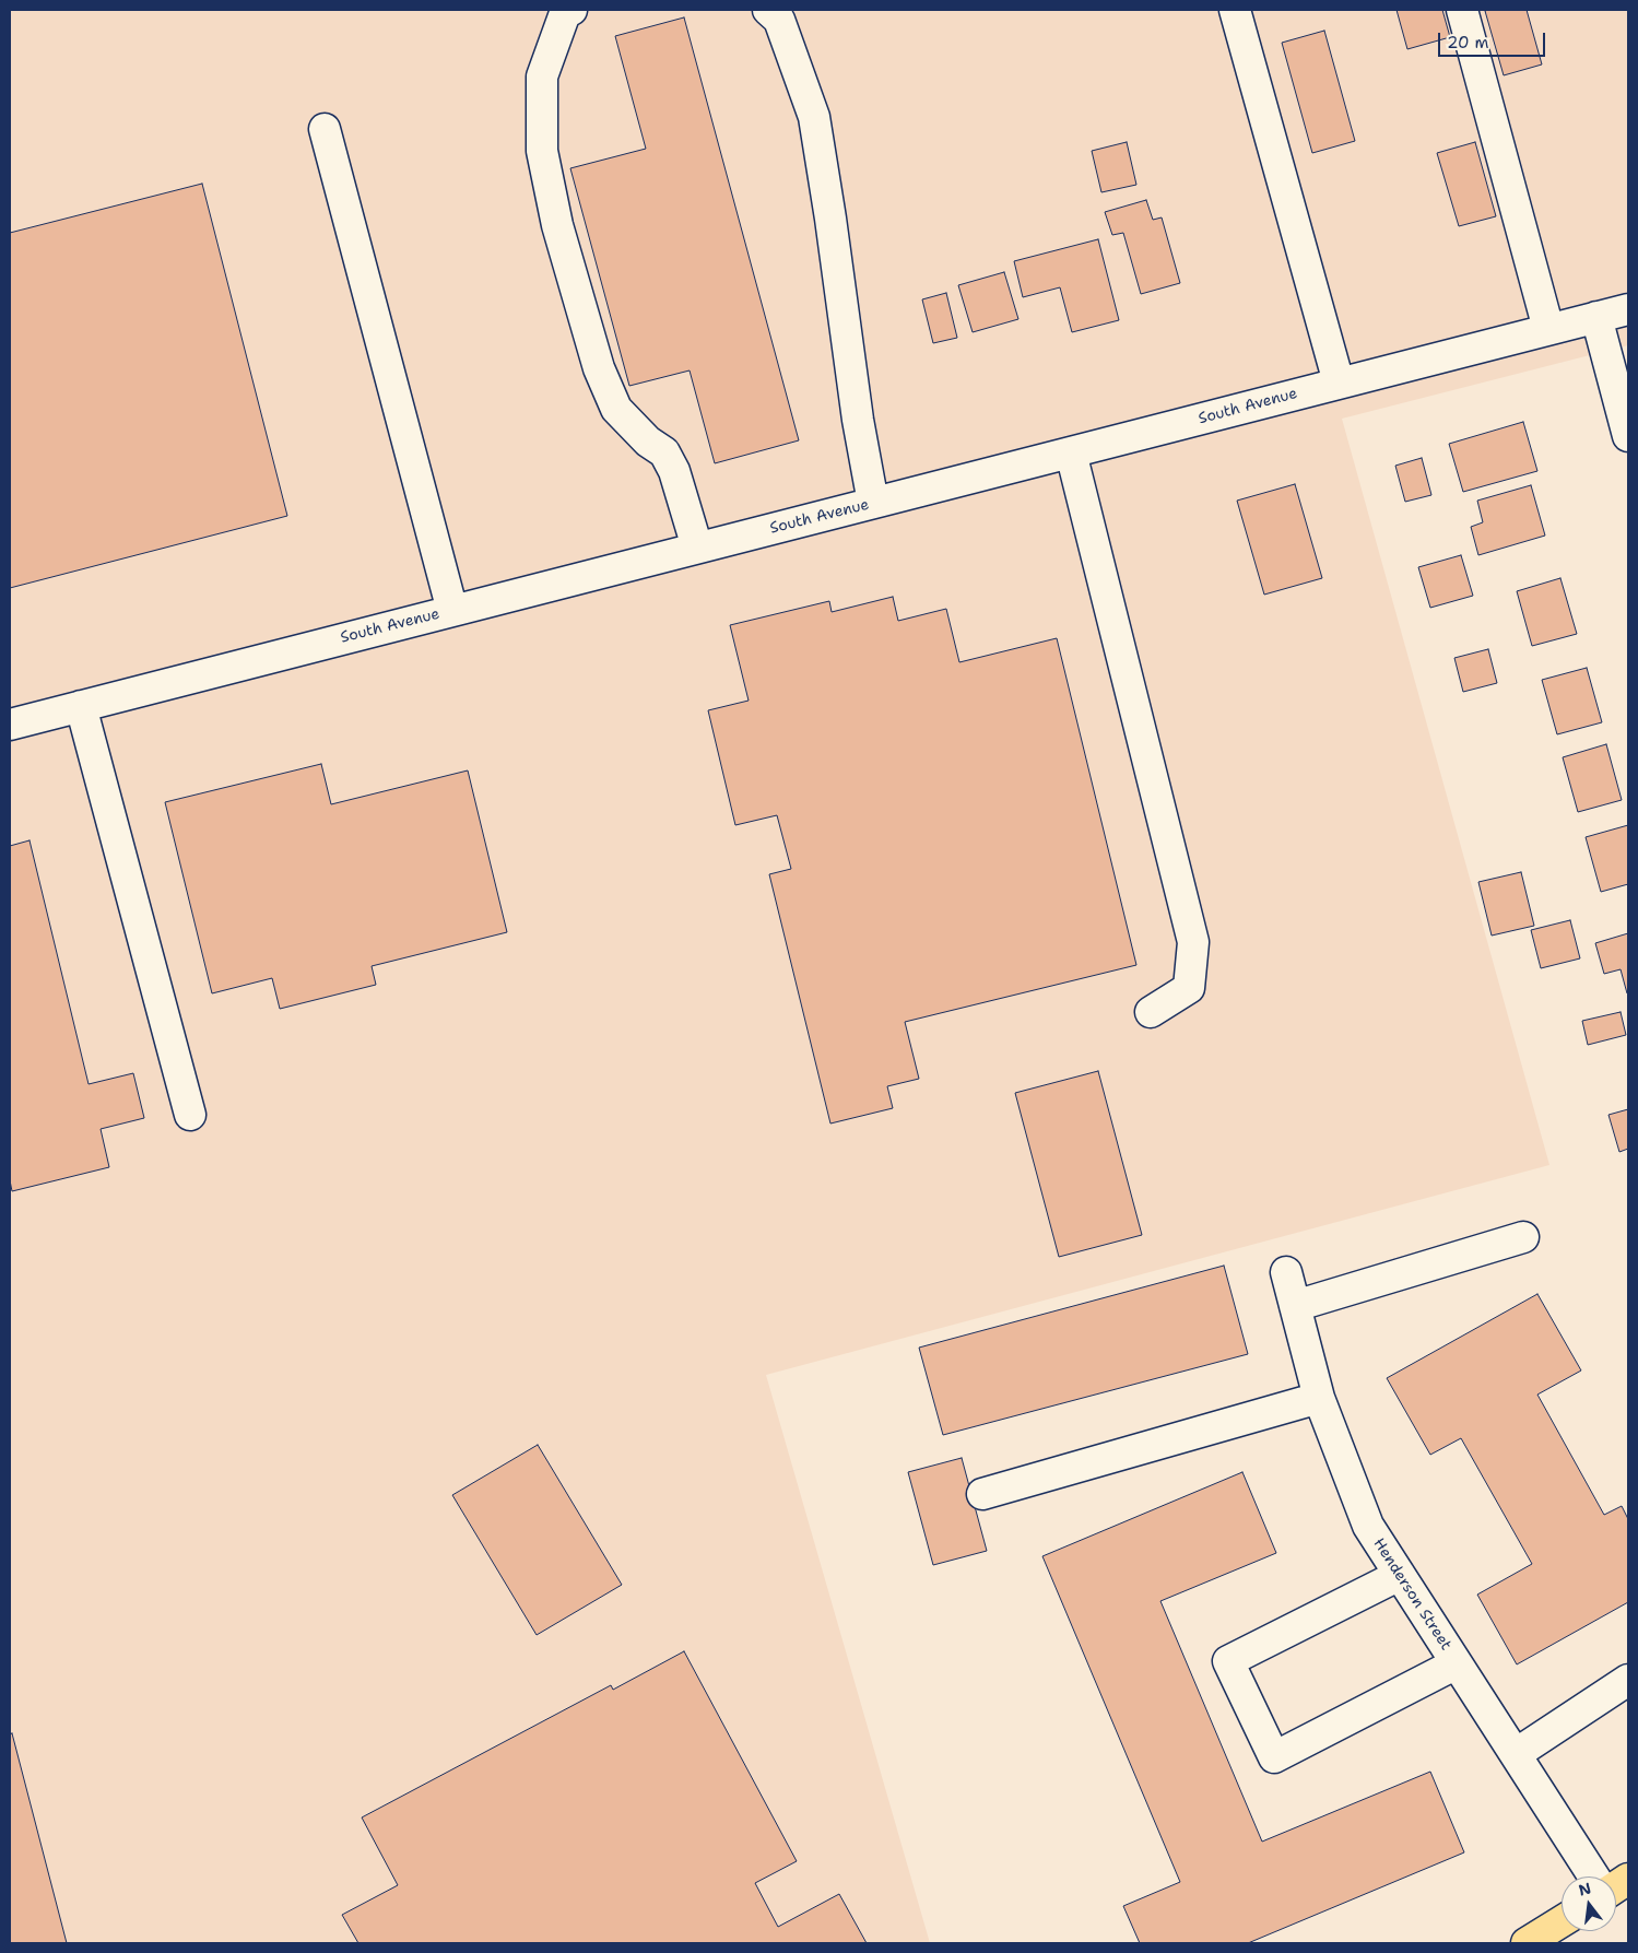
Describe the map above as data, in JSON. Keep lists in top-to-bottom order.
{
  "streets": {
    "street": ["South Avenue", "Henderson Street"]
  },
  "scale_bar": "20 m",
  "north": "top"
}
